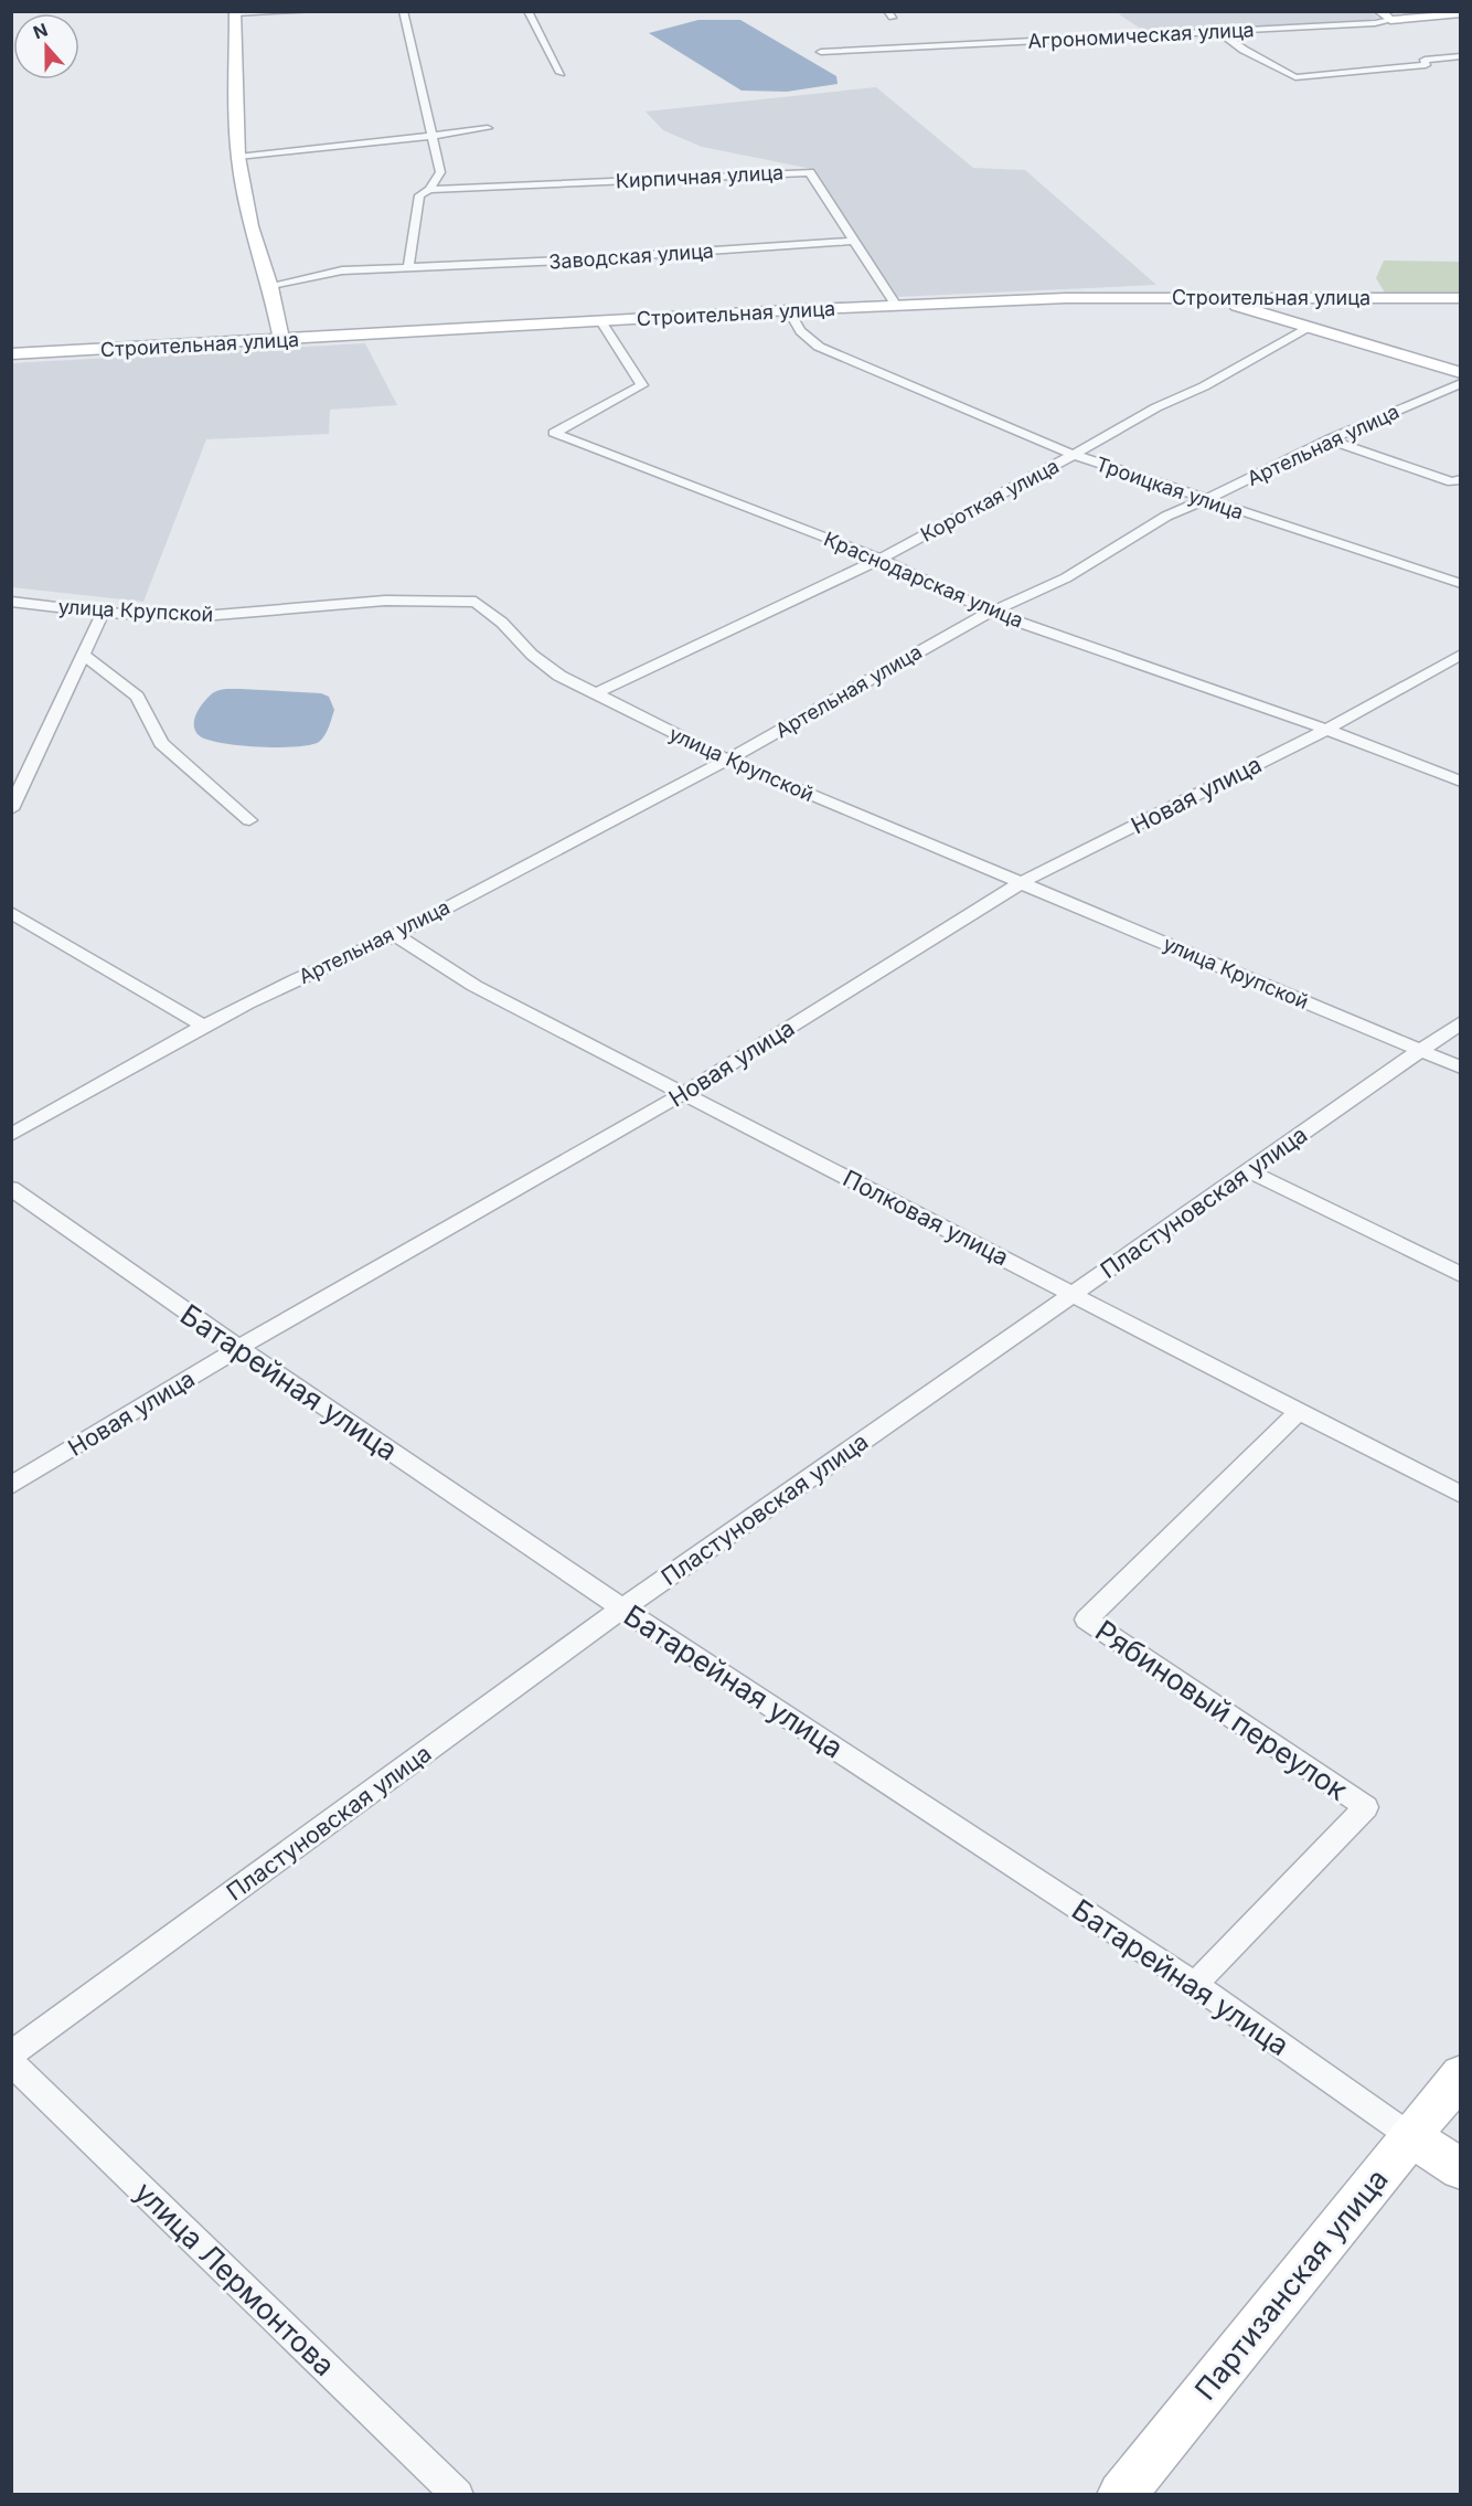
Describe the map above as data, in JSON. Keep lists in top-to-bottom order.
{
  "streets": {
    "street": [
      "Агрономическая улица",
      "Кирпичная улица",
      "Заводская улица",
      "Строительная улица",
      "Артельная улица",
      "Троицкая улица",
      "Короткая улица",
      "Краснодарская улица",
      "улица Крупской",
      "Новая улица",
      "Пластуновская улица",
      "Полковая улица",
      "Батарейная улица",
      "Рябиновый переулок",
      "улица Лермонтова",
      "Партизанская улица"
    ]
  },
  "crossings": [
    ["Кирпичная улица", "Заводская улица"],
    ["Кирпичная улица", "Строительная улица"],
    ["Строительная улица", "Троицкая улица"],
    ["Строительная улица", "Краснодарская улица"],
    ["Артельная улица", "Троицкая улица"],
    ["Артельная улица", "Краснодарская улица"],
    ["Артельная улица", "улица Крупской"],
    ["Артельная улица", "Полковая улица"],
    ["Троицкая улица", "Короткая улица"],
    ["Короткая улица", "Краснодарская улица"],
    ["Короткая улица", "улица Крупской"],
    ["Краснодарская улица", "Новая улица"],
    ["улица Крупской", "Новая улица"],
    ["улица Крупской", "Пластуновская улица"],
    ["Новая улица", "Полковая улица"],
    ["Новая улица", "Батарейная улица"],
    ["Пластуновская улица", "Полковая улица"],
    ["Пластуновская улица", "Батарейная улица"],
    ["Полковая улица", "Рябиновый переулок"],
    ["Батарейная улица", "Рябиновый переулок"],
    ["Батарейная улица", "Партизанская улица"]
  ],
  "north": "top"
}
